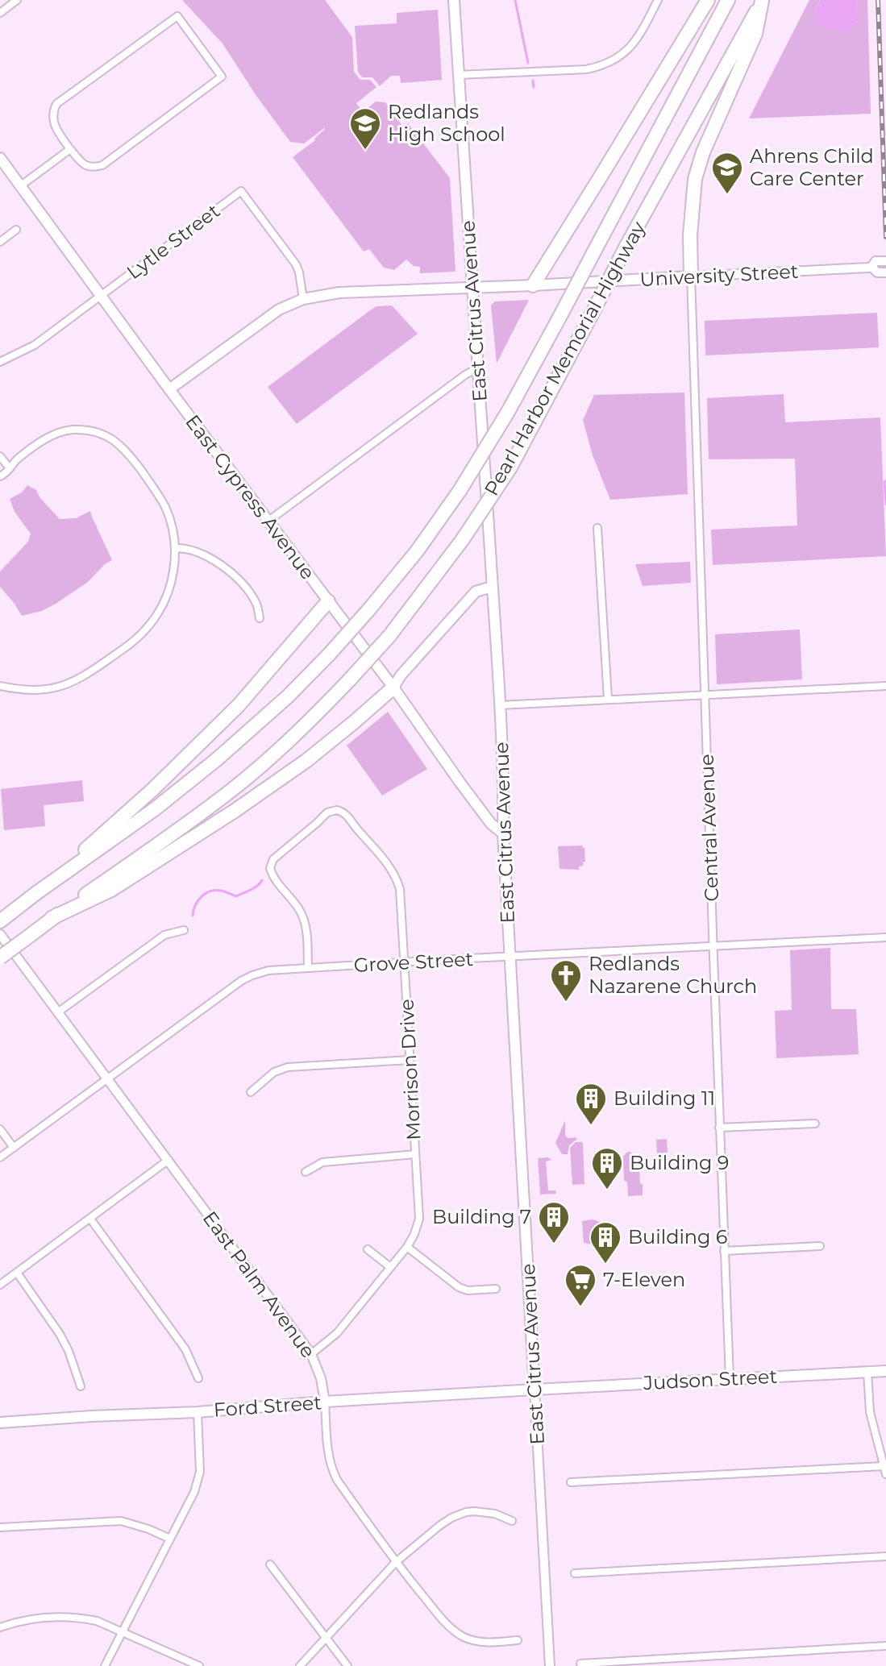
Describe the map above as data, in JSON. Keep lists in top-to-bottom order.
{
  "streets": {
    "highway": ["Pearl Harbor Memorial Highway"],
    "main road": [
      "University Street",
      "East Citrus Avenue",
      "East Cypress Avenue",
      "Judson Street",
      "Ford Street"
    ],
    "street": [
      "Lytle Street",
      "Central Avenue",
      "Grove Street",
      "Morrison Drive",
      "East Palm Avenue"
    ]
  },
  "crossings": [
    ["Lytle Street", "University Street"],
    ["Lytle Street", "East Cypress Avenue"],
    ["University Street", "East Citrus Avenue"],
    ["University Street", "East Cypress Avenue"],
    ["University Street", "Central Avenue"],
    ["East Citrus Avenue", "East Cypress Avenue"],
    ["East Citrus Avenue", "Grove Street"],
    ["East Citrus Avenue", "Judson Street"],
    ["East Citrus Avenue", "Ford Street"],
    ["Central Avenue", "Grove Street"],
    ["Central Avenue", "Judson Street"],
    ["Grove Street", "Morrison Drive"],
    ["Grove Street", "East Palm Avenue"],
    ["Morrison Drive", "East Palm Avenue"],
    ["East Palm Avenue", "Ford Street"],
    ["Judson Street", "Ford Street"]
  ],
  "places": {
    "school or university": ["Redlands High School", "Ahrens Child Care Center"],
    "church": ["Redlands Nazarene Church"],
    "building": [
      "Building 11",
      "Building 9",
      "Building 7",
      "Building 6"
    ],
    "supermarket": ["7-Eleven"]
  }
}
